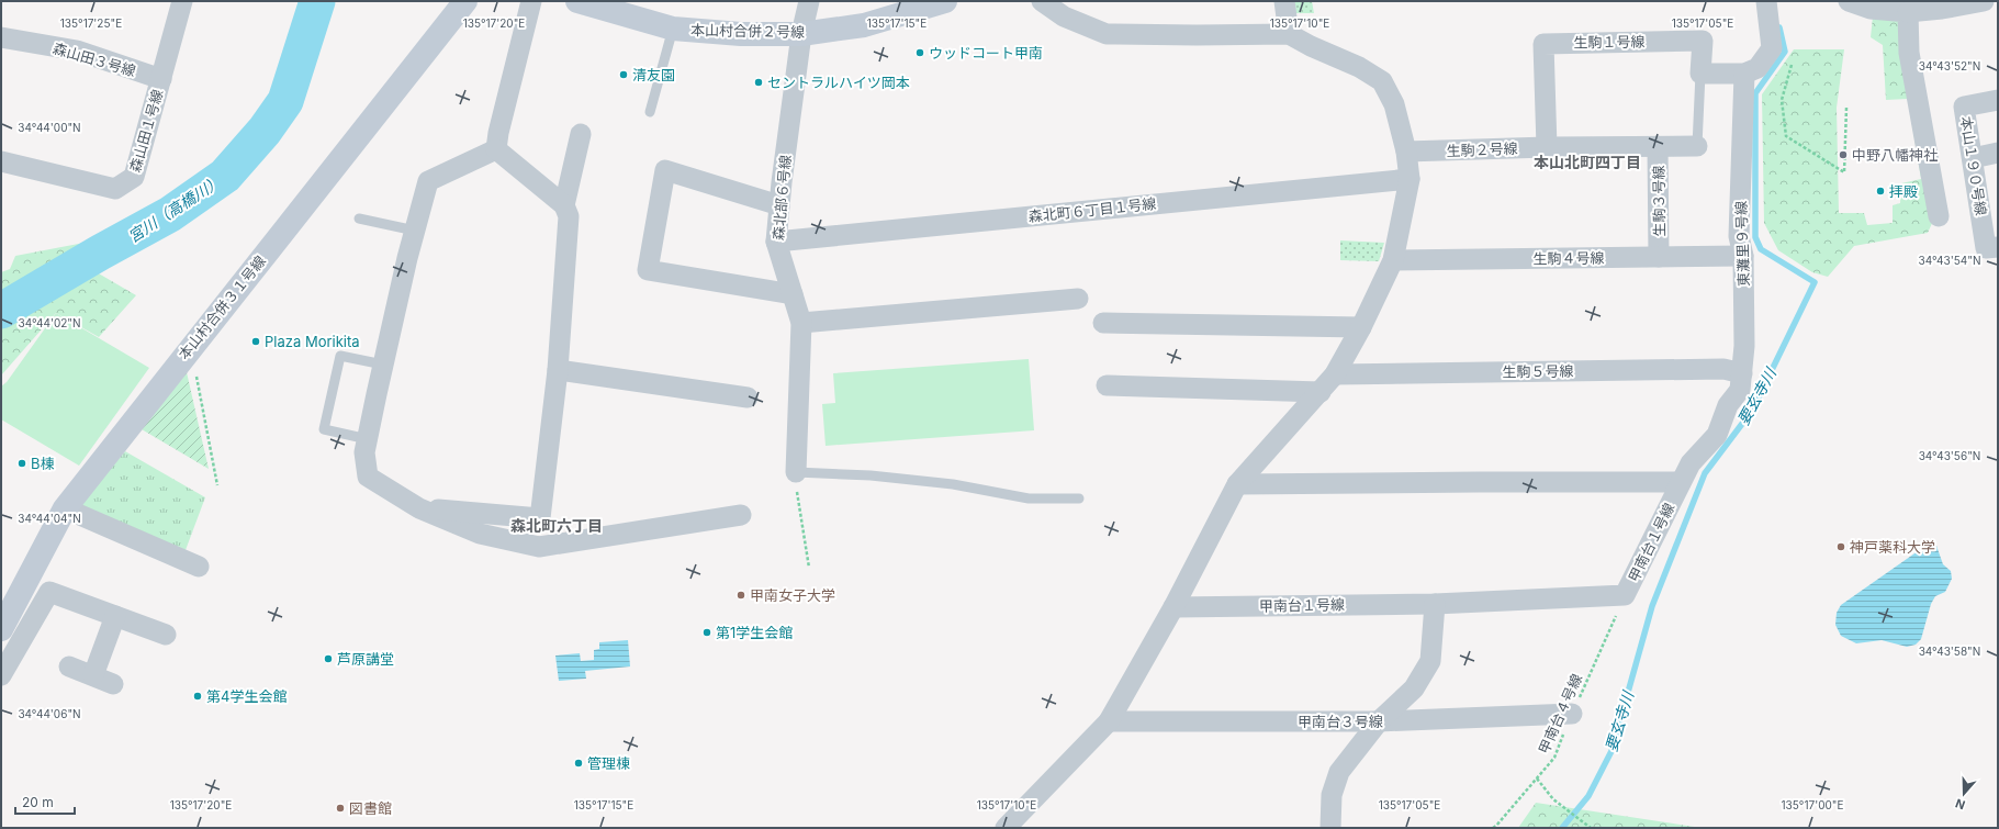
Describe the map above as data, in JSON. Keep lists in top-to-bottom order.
{
  "streets": {
    "street": [
      "本山村合併２号線",
      "生駒１号線",
      "森山田３号線",
      "森山田１号線",
      "生駒２号線",
      "本山１９０号線",
      "森北部６号線",
      "生駒３号線",
      "森北町６丁目１号線",
      "東灘里９号線",
      "生駒４号線",
      "本山村合併３１号線",
      "生駒５号線",
      "甲南台１号線",
      "甲南台３号線"
    ],
    "path": ["甲南台４号線"]
  },
  "crossings": [
    ["本山村合併２号線", "森北部６号線"],
    ["生駒１号線", "生駒２号線"],
    ["森山田３号線", "森山田１号線"],
    ["生駒２号線", "生駒３号線"],
    ["森北部６号線", "森北町６丁目１号線"],
    ["生駒３号線", "生駒４号線"],
    ["東灘里９号線", "生駒４号線"],
    ["東灘里９号線", "生駒５号線"],
    ["東灘里９号線", "甲南台１号線"],
    ["甲南台１号線", "甲南台４号線"],
    ["甲南台４号線", "甲南台３号線"]
  ],
  "districts": ["本山北町四丁目", "森北町六丁目"],
  "water": ["宮川（高橋川）", "要玄寺川"],
  "places": [
    "ウッドコート甲南",
    "清友園",
    "セントラルハイツ岡本",
    "中野八幡神社",
    "拝殿",
    "Plaza Morikita",
    "B棟",
    "神戸薬科大学",
    "甲南女子大学",
    "第1学生会館",
    "芦原講堂",
    "第4学生会館",
    "管理棟",
    "図書館"
  ],
  "scale_bar": "20 m",
  "north": "bottom",
  "coordinates": [
    "135°17'20\"E",
    "135°17'15\"E",
    "135°17'10\"E",
    "135°17'05\"E",
    "135°17'25\"E",
    "34°43'52\"N",
    "34°44'00\"N",
    "34°43'54\"N",
    "34°44'02\"N",
    "34°43'56\"N",
    "34°44'04\"N",
    "34°43'58\"N",
    "34°44'06\"N",
    "135°17'00\"E"
  ]
}
